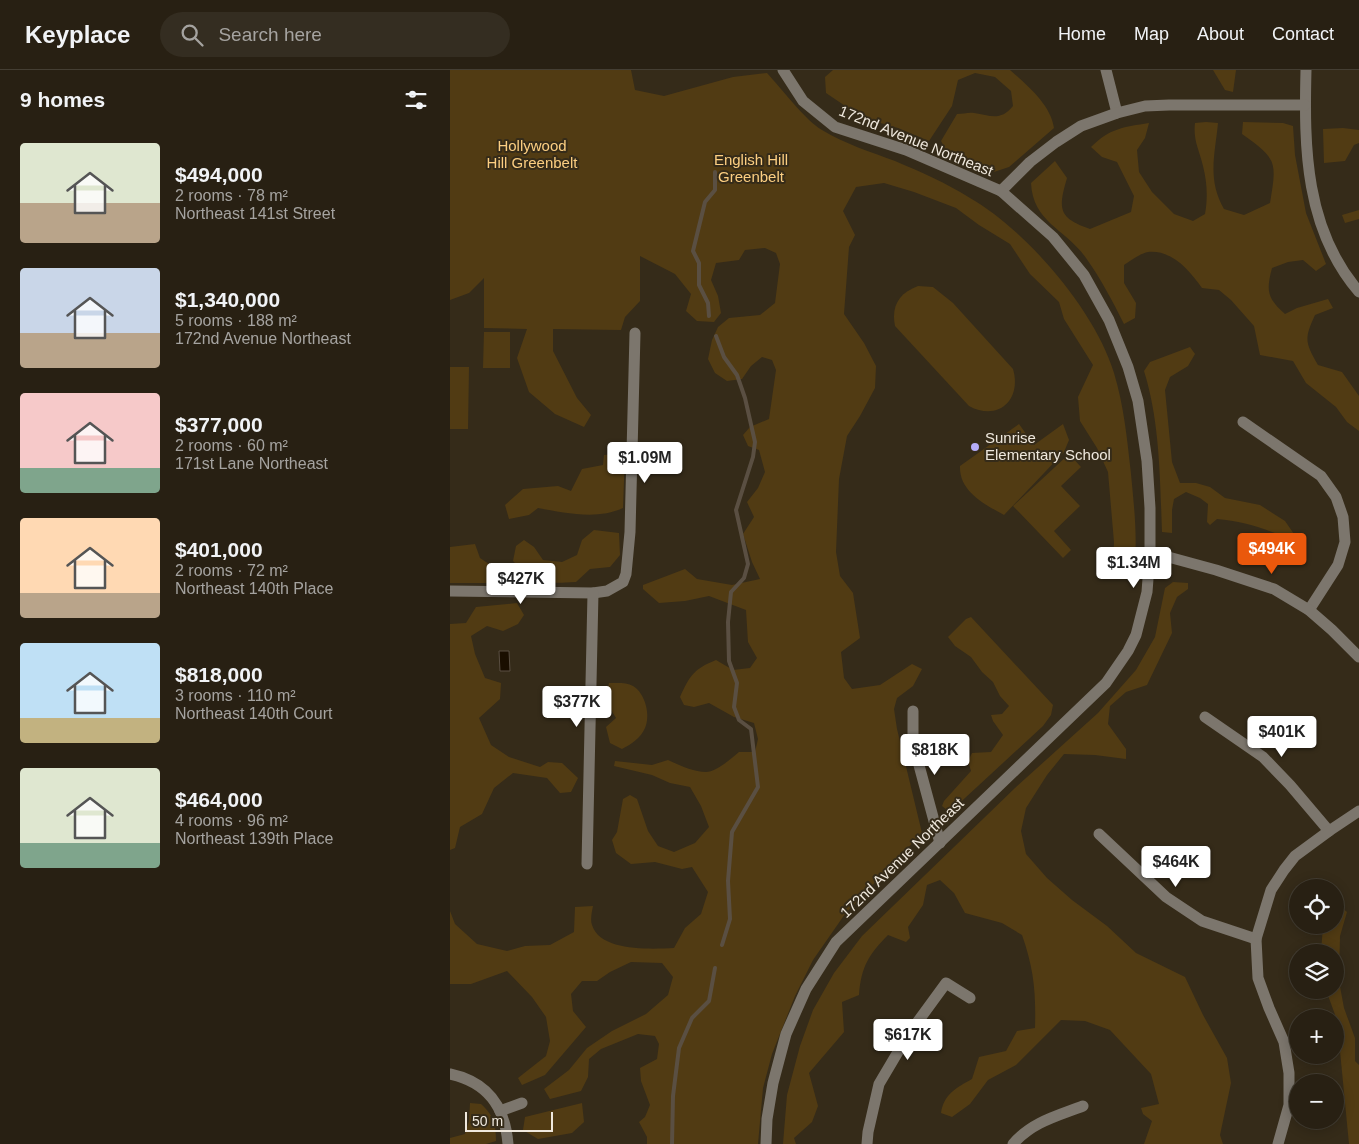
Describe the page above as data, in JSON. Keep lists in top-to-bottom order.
{
  "streets": {
    "street": ["172nd Avenue Northeast"]
  },
  "parks": ["Hollywood Hill Greenbelt", "English Hill Greenbelt"],
  "places": ["Sunrise Elementary School"],
  "scale_bar": "50 m",
  "page": {
    "header": "Keyplace",
    "search": "Search here",
    "nav": [
      "Home",
      "Map",
      "About",
      "Contact"
    ],
    "heading": "9 homes",
    "list": [
      {
        "name": "$494,000",
        "note": "2 rooms · 78 m² · Northeast 141st Street"
      },
      {
        "name": "$1,340,000",
        "note": "5 rooms · 188 m² · 172nd Avenue Northeast"
      },
      {
        "name": "$377,000",
        "note": "2 rooms · 60 m² · 171st Lane Northeast"
      },
      {
        "name": "$401,000",
        "note": "2 rooms · 72 m² · Northeast 140th Place"
      },
      {
        "name": "$818,000",
        "note": "3 rooms · 110 m² · Northeast 140th Court"
      },
      {
        "name": "$464,000",
        "note": "4 rooms · 96 m² · Northeast 139th Place"
      }
    ],
    "price": [
      "$1.09M",
      "$494K",
      "$1.34M",
      "$427K",
      "$377K",
      "$401K",
      "$818K",
      "$464K",
      "$617K"
    ],
    "map_buttons": ["+", "−"],
    "scale": "50 m"
  }
}
